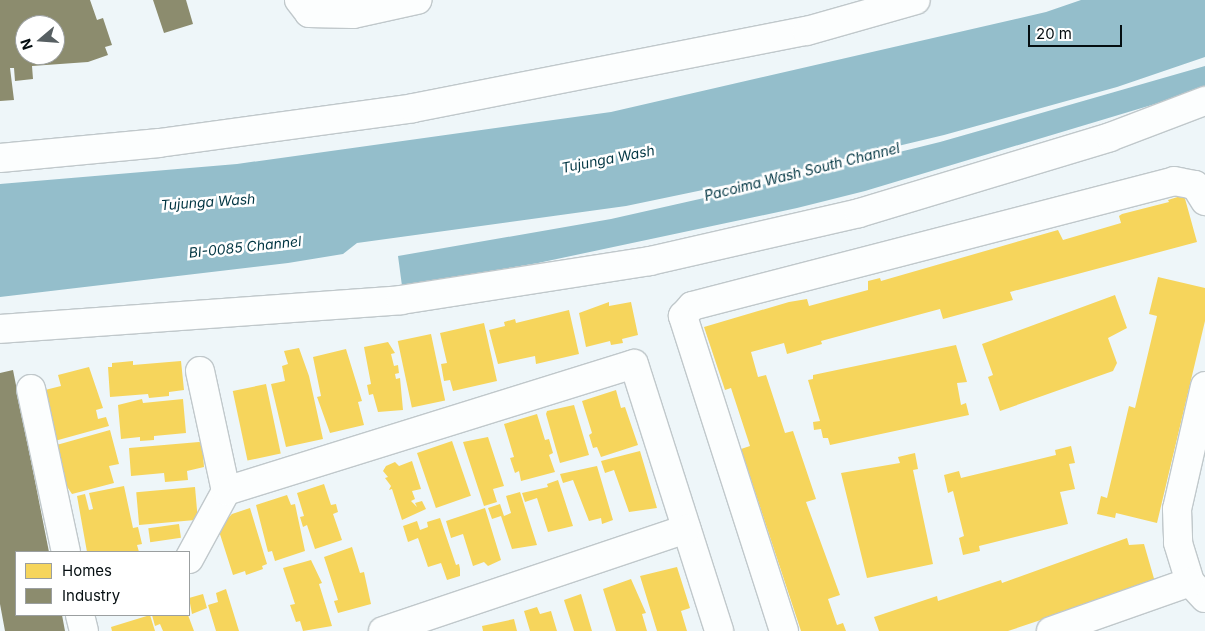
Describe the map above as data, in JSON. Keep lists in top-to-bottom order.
{
  "water": ["Tujunga Wash", "Pacoima Wash South Channel", "BI-0085 Channel"],
  "legend": ["Homes", "Industry"],
  "scale_bar": "20 m",
  "north": "left"
}
